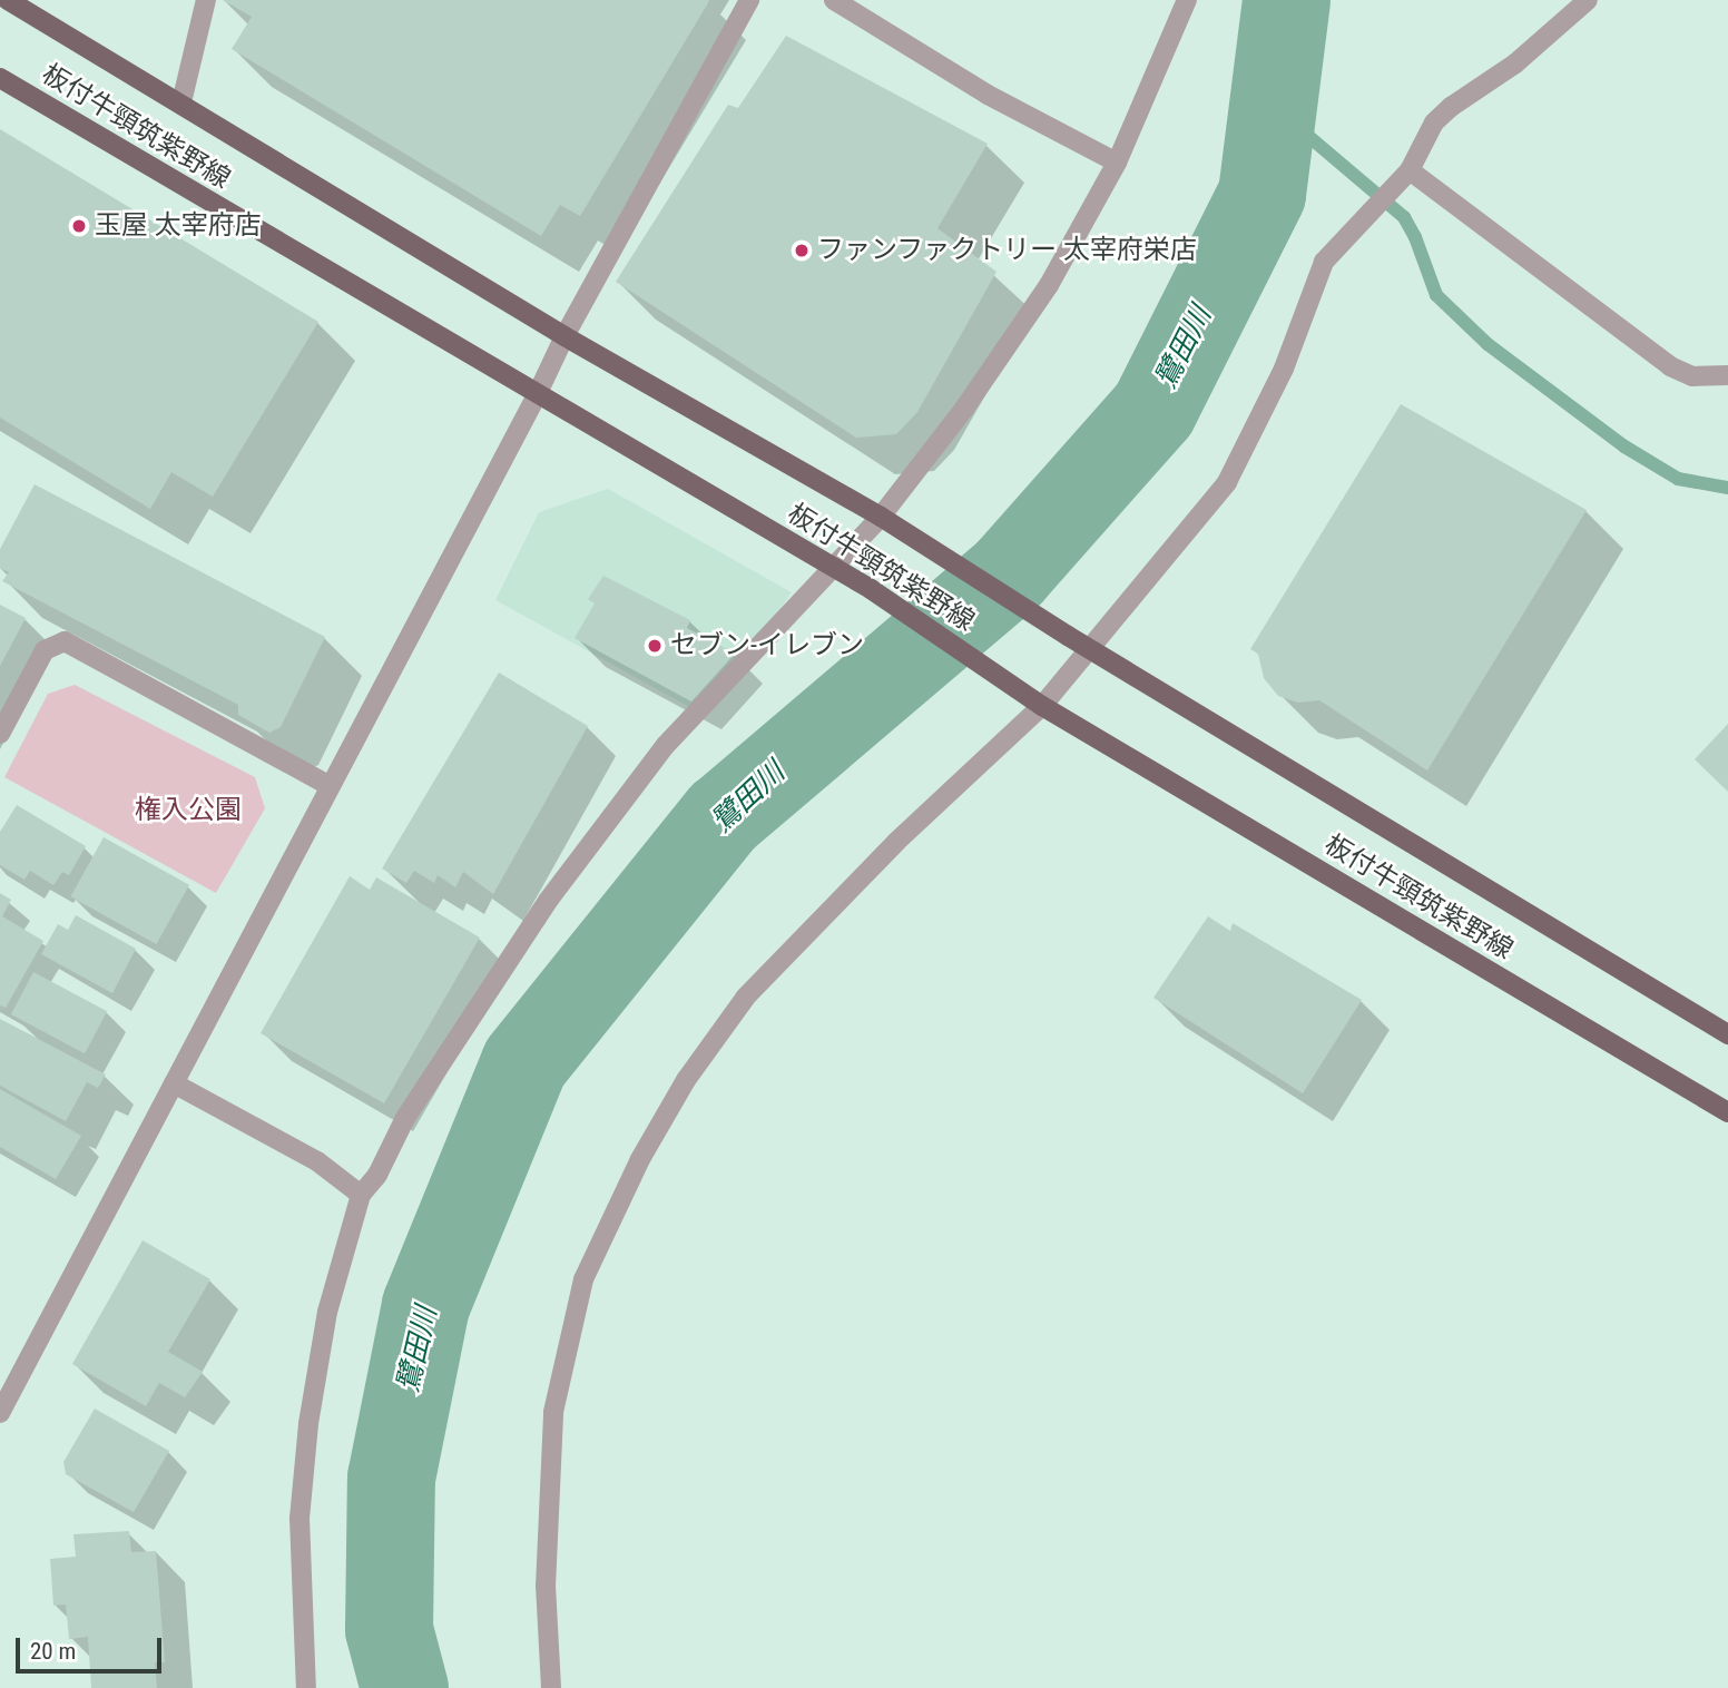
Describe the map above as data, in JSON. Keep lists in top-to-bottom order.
{
  "streets": {
    "main road": ["板付牛頸筑紫野線"]
  },
  "water": ["鷺田川"],
  "parks": ["権入公園"],
  "places": ["玉屋 太宰府店", "ファンファクトリー 太宰府栄店", "セブン-イレブン"],
  "scale_bar": "20 m"
}
